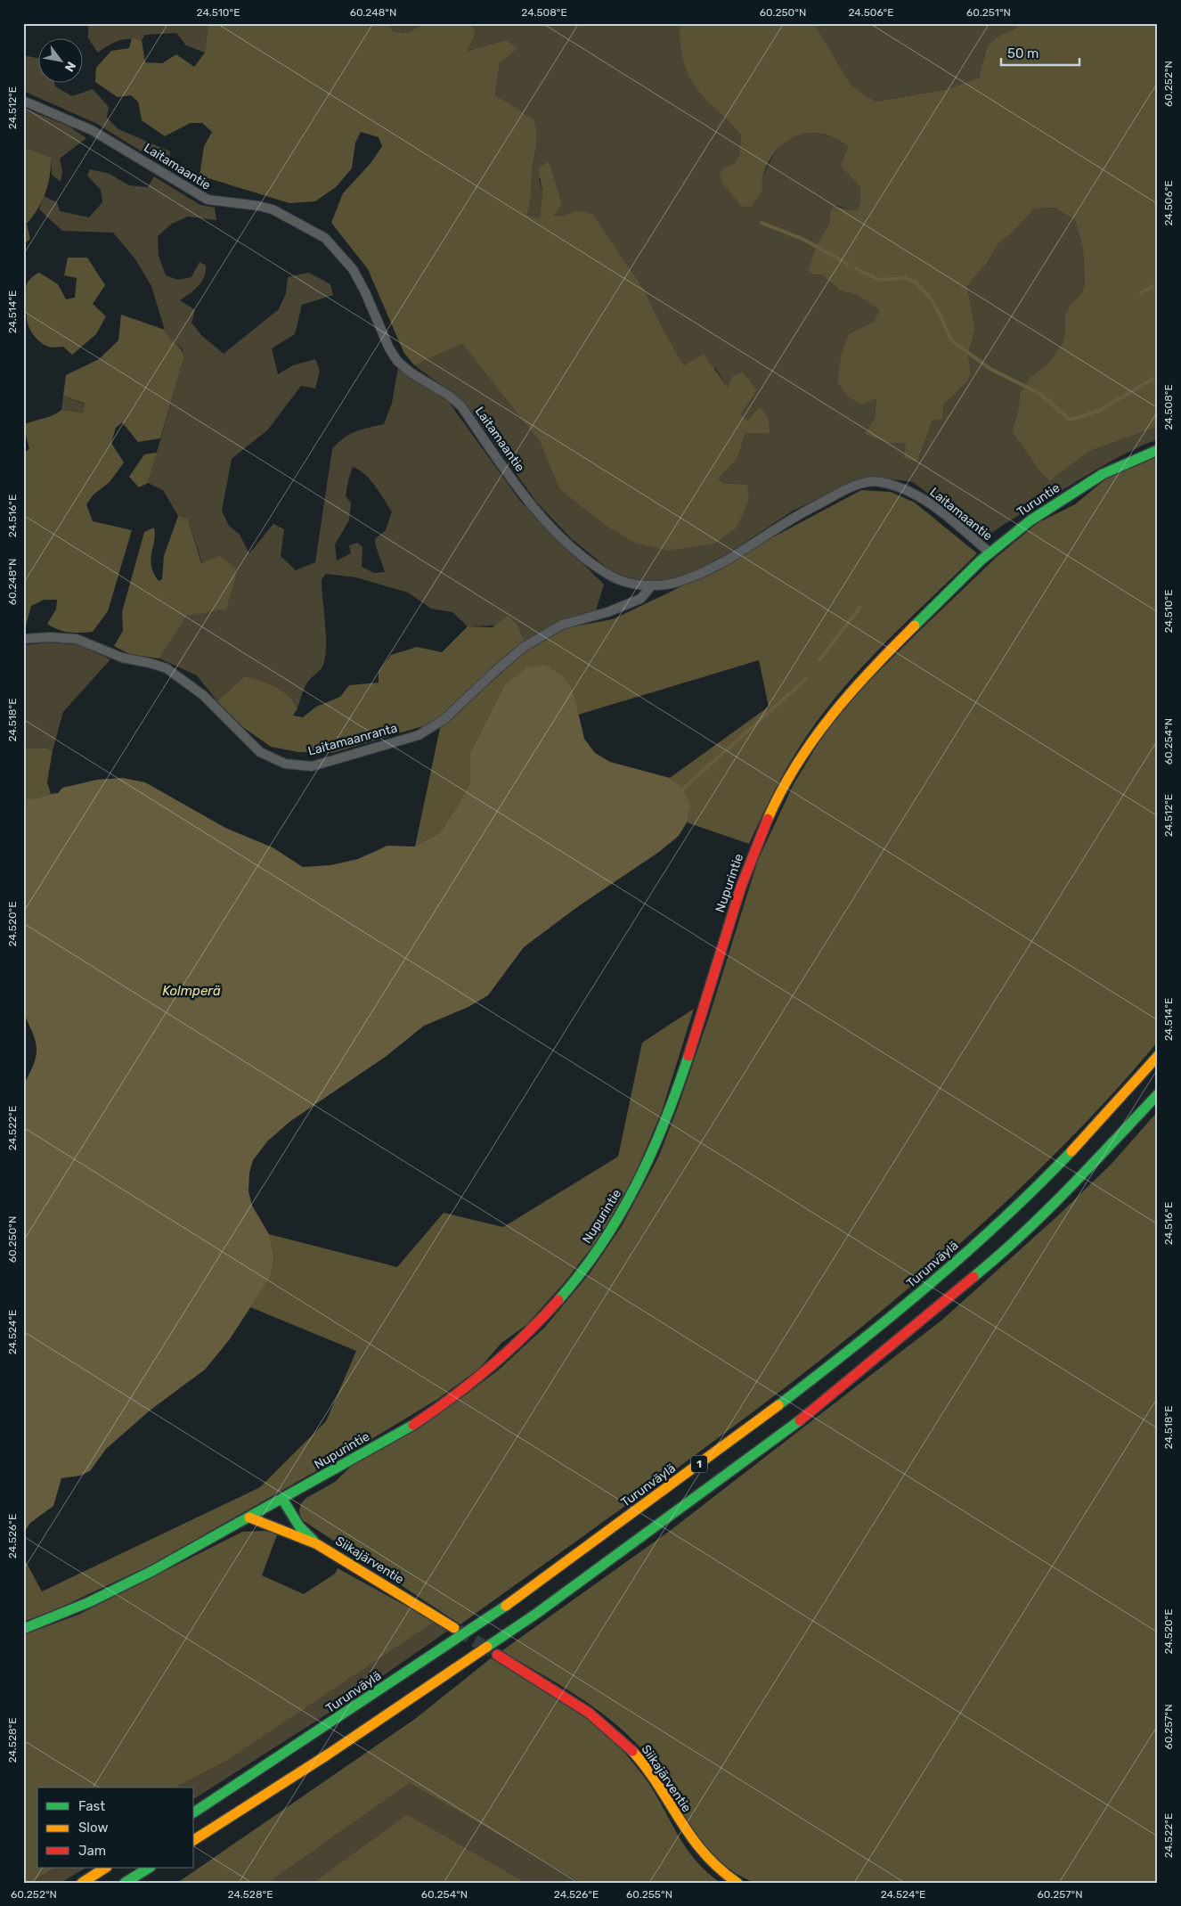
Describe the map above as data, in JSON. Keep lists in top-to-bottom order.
{
  "streets": {
    "main road": [
      "Turuntie",
      "Nupurintie",
      "Turunväylä",
      "1",
      "Siikajärventie"
    ],
    "street": ["Laitamaantie", "Laitamaanranta"]
  },
  "crossings": [
    ["Laitamaantie", "Turuntie"],
    ["Laitamaantie", "Laitamaanranta"],
    ["Turuntie", "Nupurintie"]
  ],
  "water": ["Kolmperä"],
  "legend": ["Fast", "Slow", "Jam"],
  "scale_bar": "50 m",
  "north": "bottom right",
  "coordinates": [
    "24.510°E",
    "60.248°N",
    "24.508°E",
    "60.250°N",
    "24.506°E",
    "60.251°N",
    "60.252°N",
    "24.512°E",
    "24.514°E",
    "24.516°E",
    "24.518°E",
    "60.254°N",
    "24.520°E",
    "24.522°E",
    "24.524°E",
    "24.526°E",
    "60.257°N",
    "24.528°E",
    "60.255°N"
  ]
}
